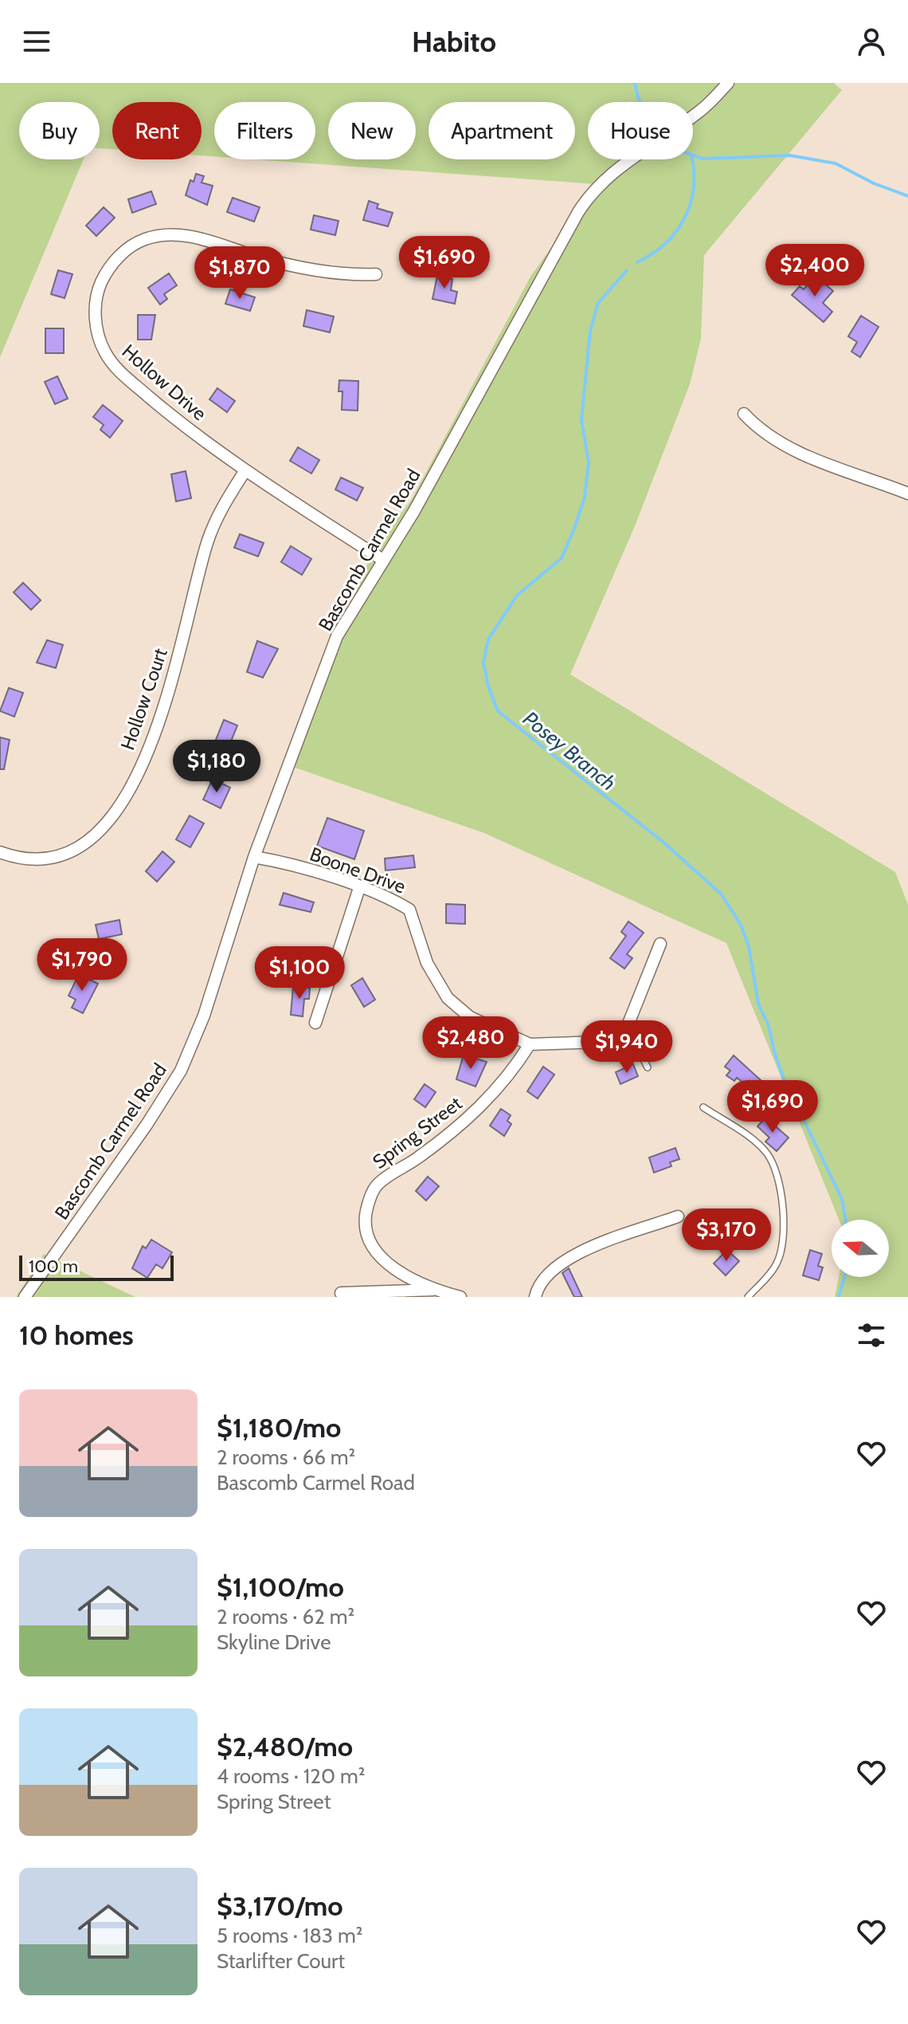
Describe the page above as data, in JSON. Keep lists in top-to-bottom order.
{
  "streets": {
    "street": [
      "Hollow Drive",
      "Bascomb Carmel Road",
      "Hollow Court",
      "Boone Drive",
      "Spring Street"
    ]
  },
  "crossings": [
    ["Hollow Drive", "Bascomb Carmel Road"],
    ["Hollow Drive", "Hollow Court"],
    ["Bascomb Carmel Road", "Boone Drive"],
    ["Boone Drive", "Spring Street"]
  ],
  "water": ["Posey Branch"],
  "scale_bar": "100 m",
  "north": "left",
  "page": {
    "header": "Habito",
    "chip": [
      "Buy",
      "Rent",
      "Filters",
      "New",
      "Apartment",
      "House"
    ],
    "price": [
      "$1,690",
      "$2,400",
      "$1,870",
      "$1,180",
      "$1,790",
      "$1,100",
      "$2,480",
      "$1,940",
      "$1,690",
      "$3,170"
    ],
    "scale": "100 m",
    "heading": "10 homes",
    "list": [
      {
        "name": "$1,180/mo",
        "note": "2 rooms · 66 m² · Bascomb Carmel Road"
      },
      {
        "name": "$1,100/mo",
        "note": "2 rooms · 62 m² · Skyline Drive"
      },
      {
        "name": "$2,480/mo",
        "note": "4 rooms · 120 m² · Spring Street"
      },
      {
        "name": "$3,170/mo",
        "note": "5 rooms · 183 m² · Starlifter Court"
      }
    ]
  }
}
